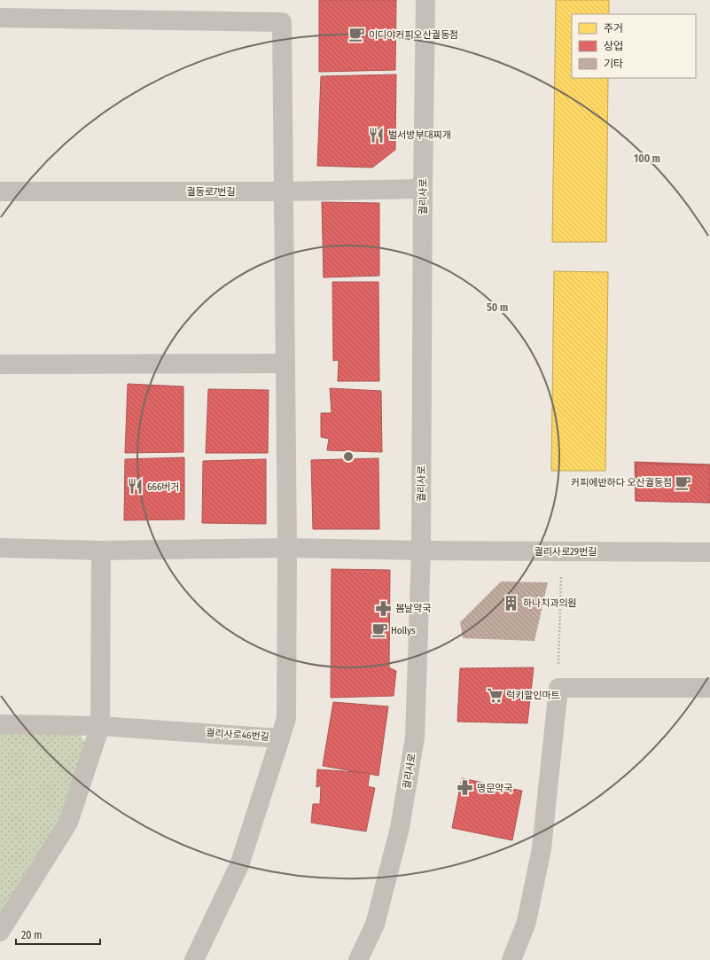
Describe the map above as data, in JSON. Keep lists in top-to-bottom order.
{
  "streets": {
    "street": [
      "궐동로7번길",
      "궐리사로",
      "궐리사로29번길",
      "궐리사로46번길"
    ]
  },
  "crossings": [
    ["궐동로7번길", "궐리사로"],
    ["궐리사로", "궐리사로29번길"]
  ],
  "places": {
    "cafe": ["이디야커피오산궐동점", "커피에반하다 오산궐동점", "Hollys"],
    "restaurant": ["벌서방부대찌개", "666버거"],
    "building": ["하나치과의원"],
    "pharmacy": ["봄날약국", "명문약국"],
    "supermarket": ["럭키할인마트"]
  },
  "legend": ["주거", "상업", "기타"],
  "scale_bar": "20 m",
  "rings": ["100 m", "50 m"]
}
